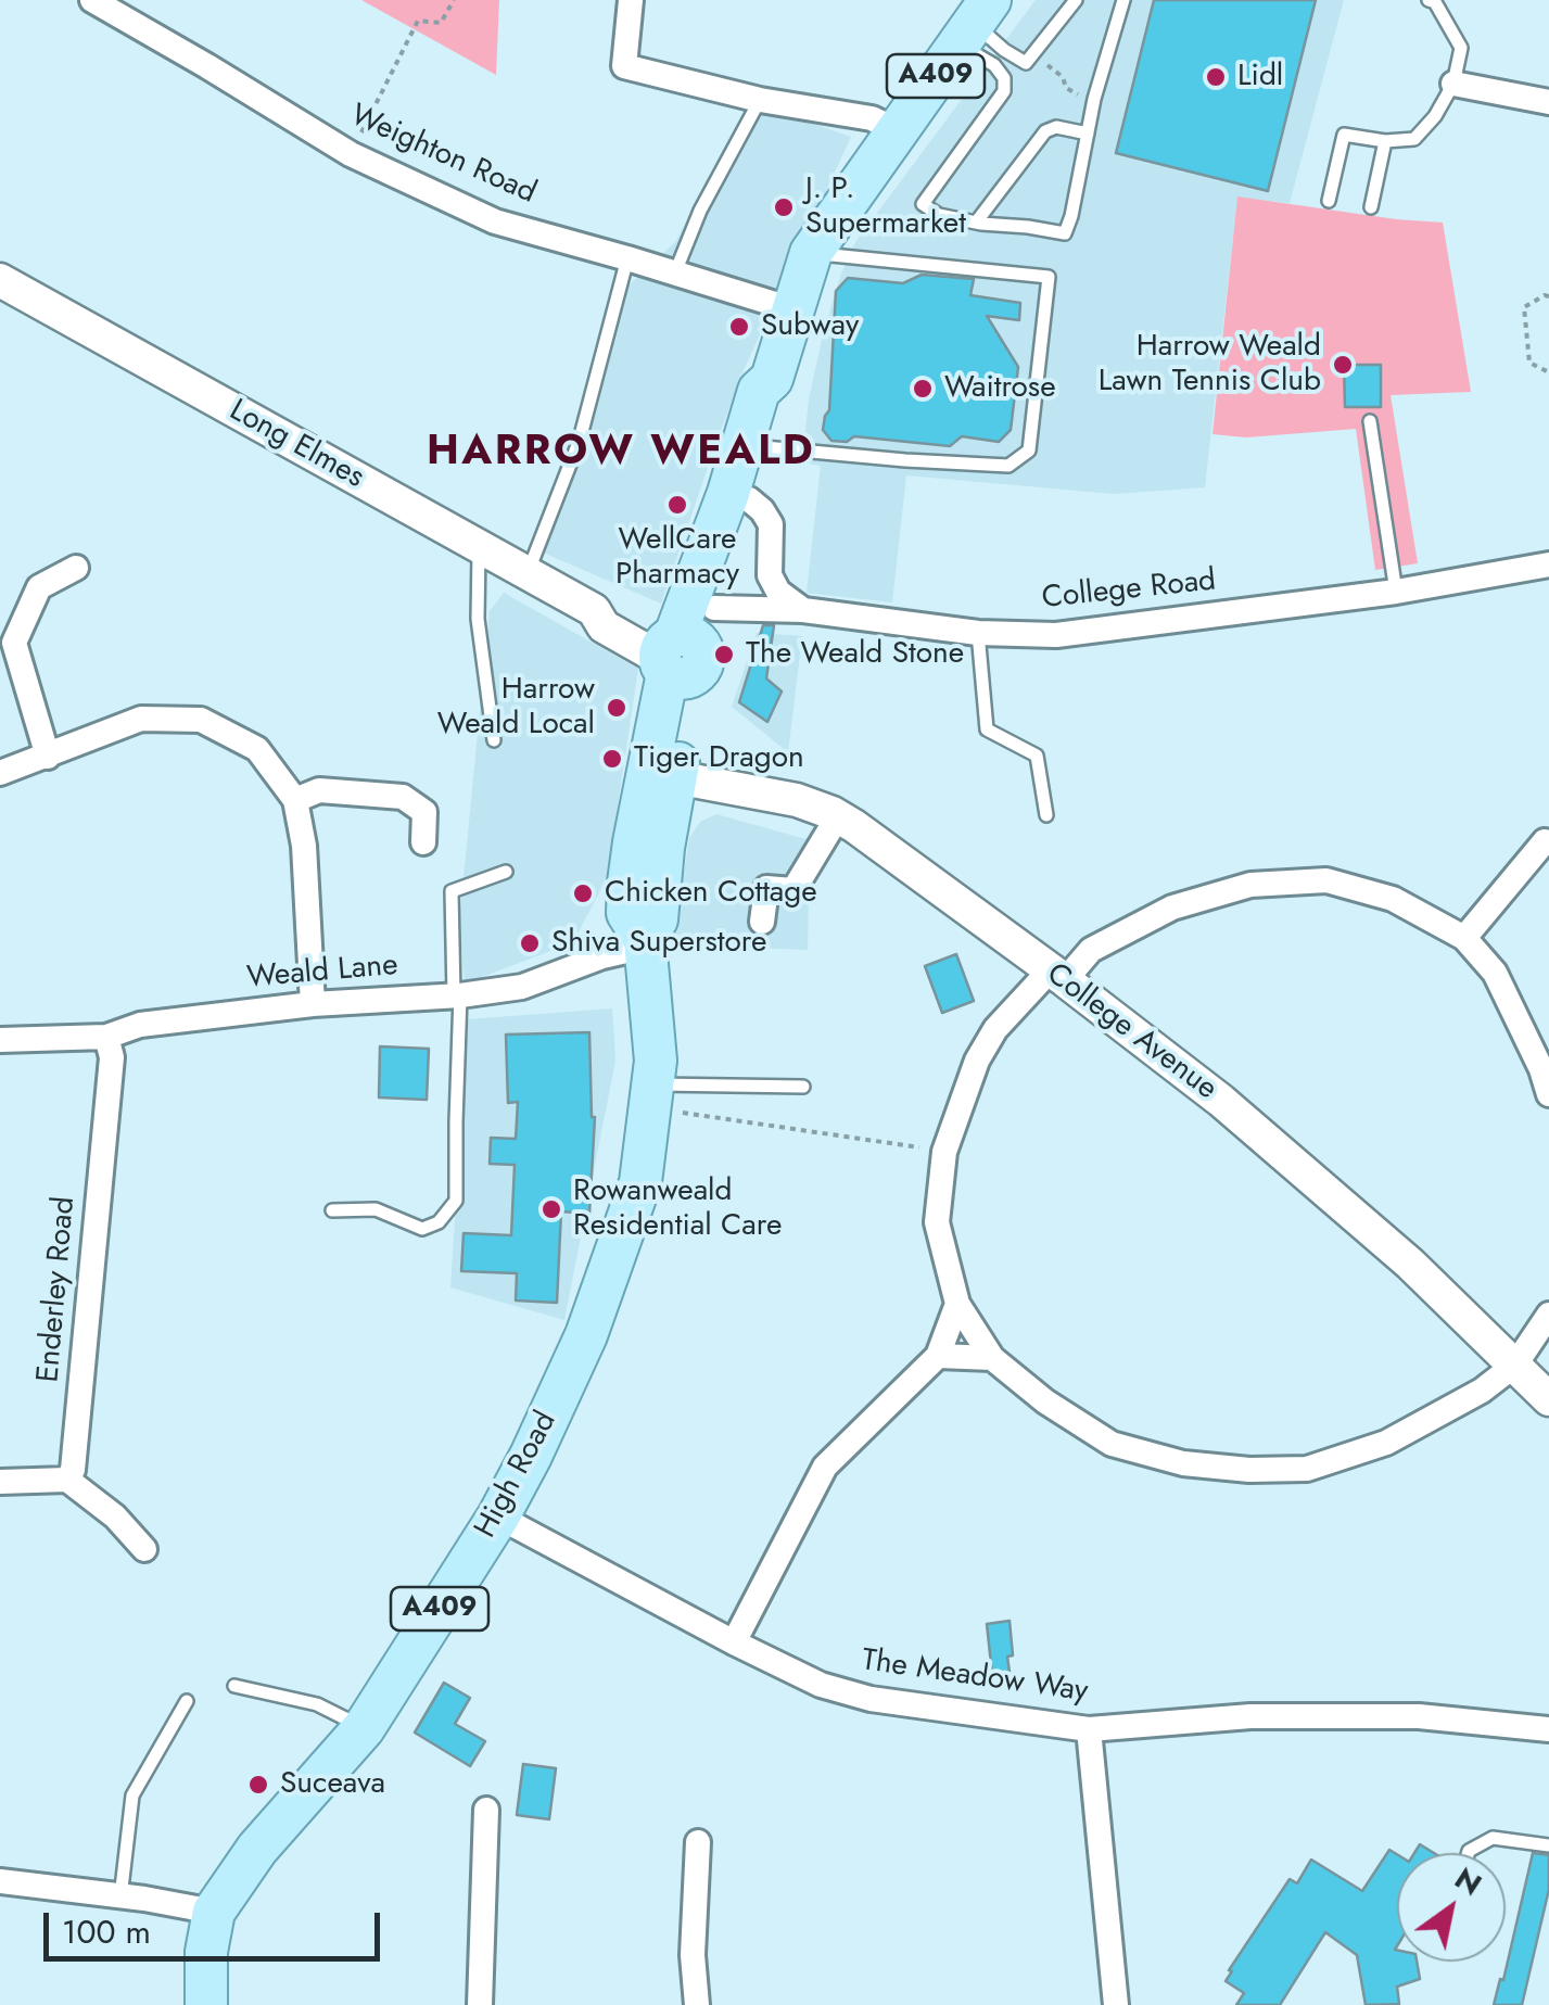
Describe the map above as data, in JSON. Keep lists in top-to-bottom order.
{
  "streets": {
    "main road": ["A409", "High Road"],
    "street": [
      "Weighton Road",
      "Long Elmes",
      "College Road",
      "Weald Lane",
      "College Avenue",
      "Enderley Road",
      "The Meadow Way"
    ]
  },
  "crossings": [
    ["Weighton Road", "High Road"],
    ["Long Elmes", "High Road"],
    ["College Road", "High Road"],
    ["Weald Lane", "Enderley Road"],
    ["Weald Lane", "High Road"],
    ["College Avenue", "High Road"],
    ["High Road", "The Meadow Way"]
  ],
  "districts": ["HARROW WEALD"],
  "places": [
    "Lidl",
    "J. P. Supermarket",
    "Subway",
    "Harrow Weald Lawn Tennis Club",
    "Waitrose",
    "WellCare Pharmacy",
    "The Weald Stone",
    "Harrow Weald Local",
    "Tiger Dragon",
    "Chicken Cottage",
    "Shiva Superstore",
    "Rowanweald Residential Care",
    "Suceava"
  ],
  "scale_bar": "100 m",
  "north": "top right"
}
